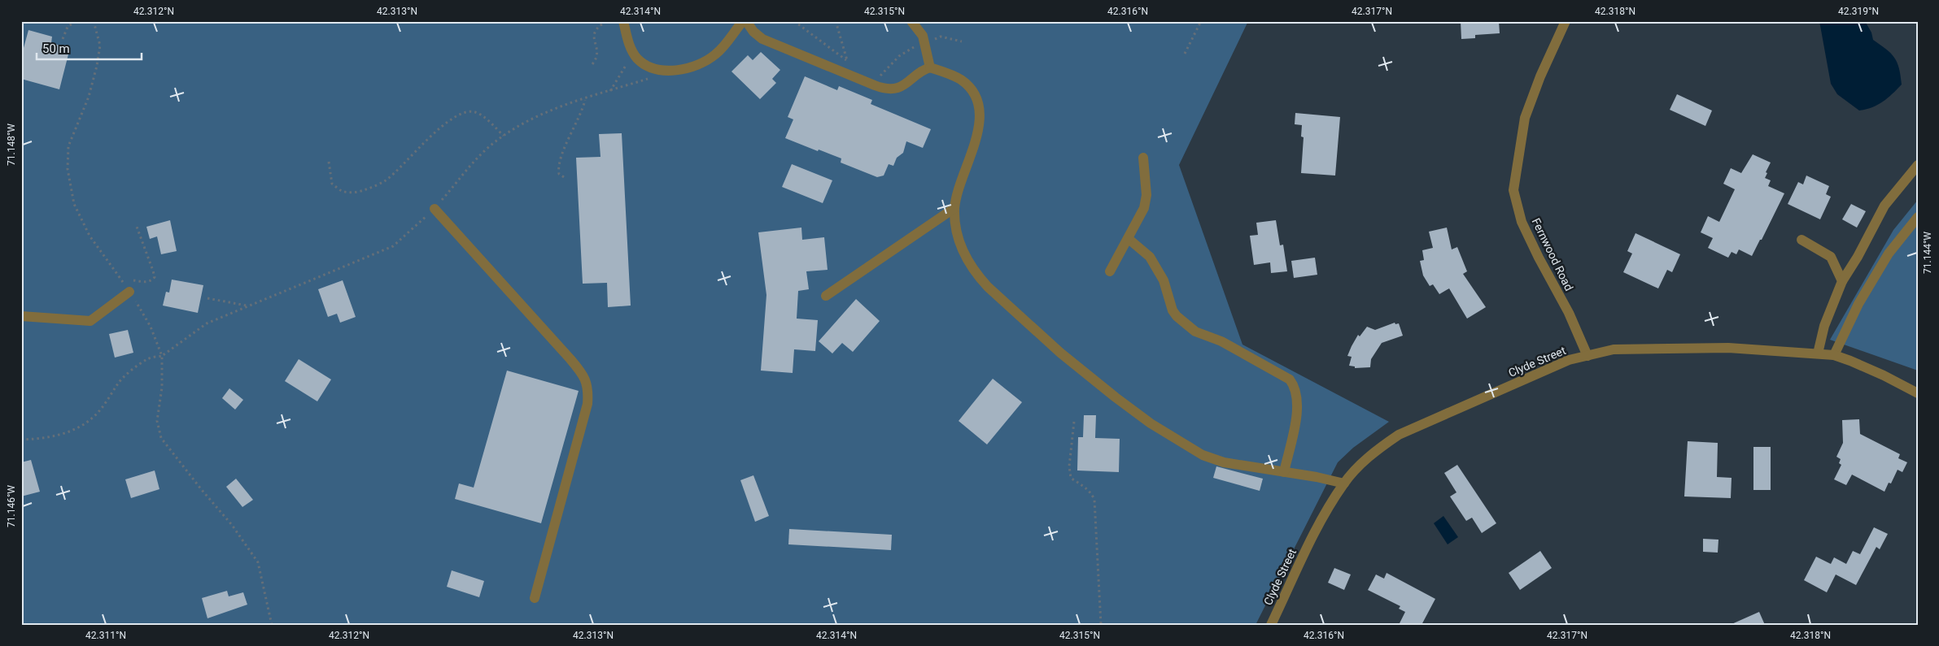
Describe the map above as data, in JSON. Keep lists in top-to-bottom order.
{
  "streets": {
    "street": ["Fernwood Road", "Clyde Street"]
  },
  "crossings": [
    ["Fernwood Road", "Clyde Street"]
  ],
  "scale_bar": "50 m",
  "coordinates": [
    "42.312°N",
    "42.313°N",
    "42.314°N",
    "42.315°N",
    "42.316°N",
    "42.317°N",
    "42.318°N",
    "42.319°N",
    "71.148°W",
    "71.144°W",
    "71.146°W",
    "42.311°N"
  ]
}
